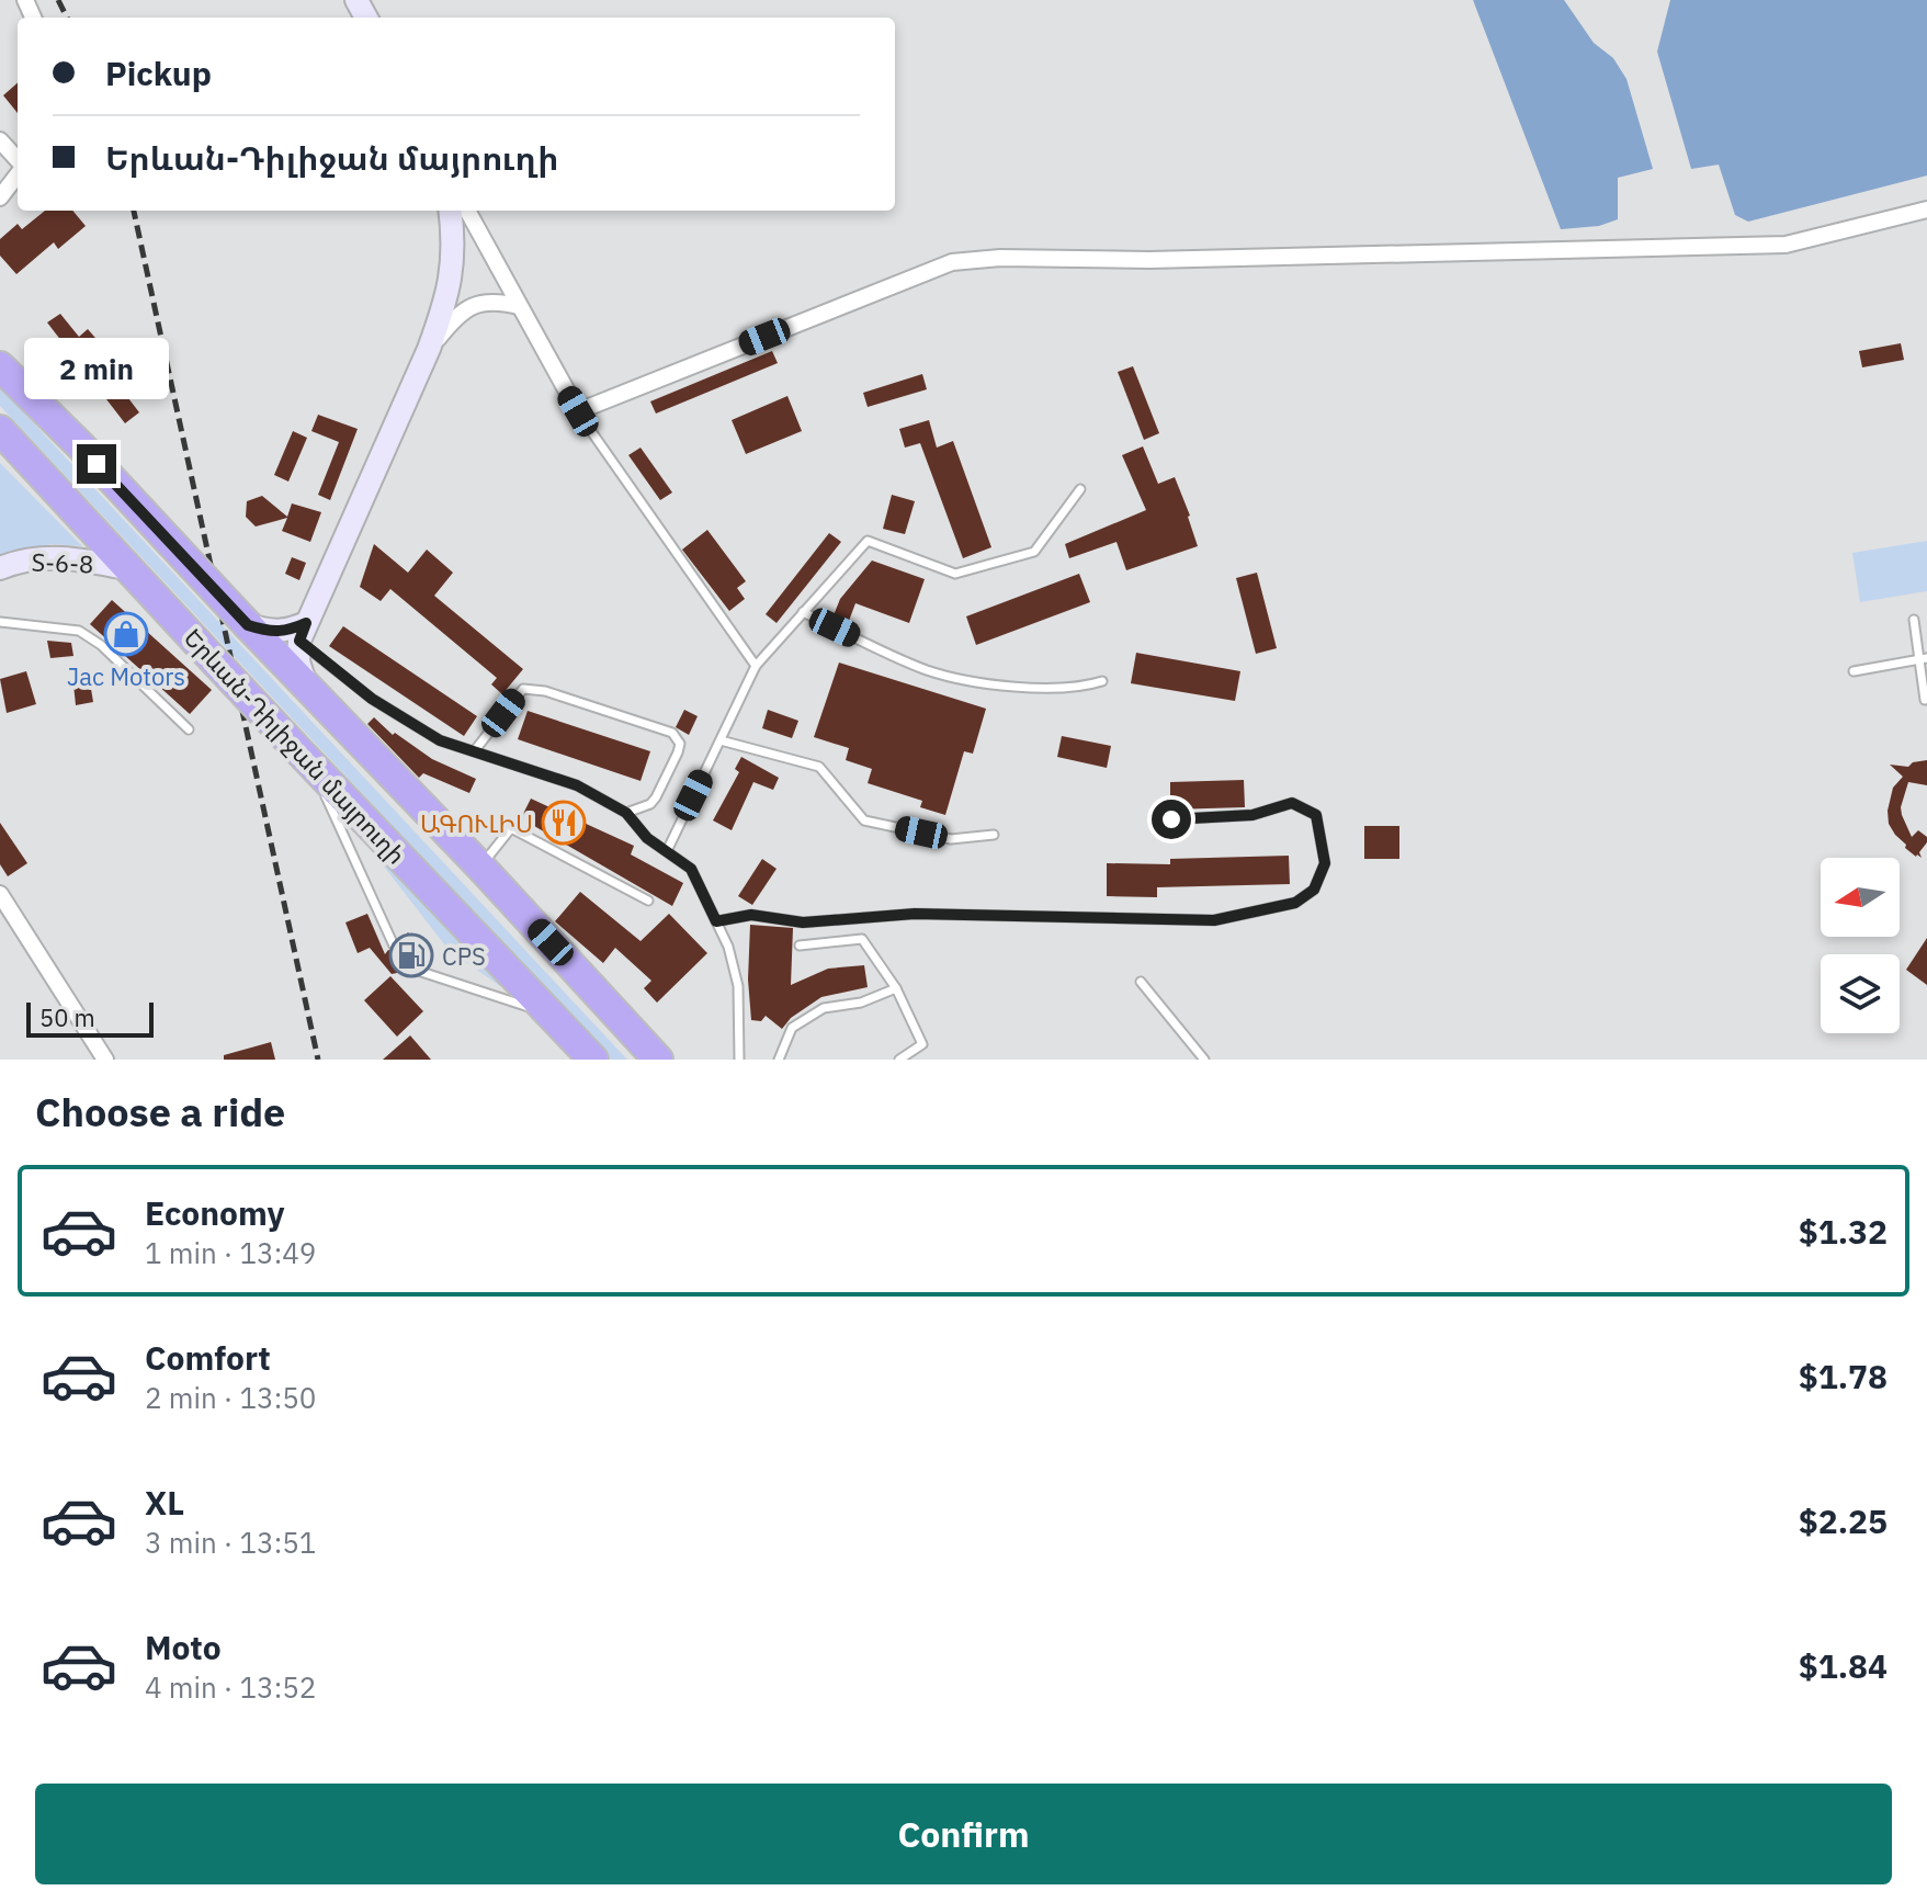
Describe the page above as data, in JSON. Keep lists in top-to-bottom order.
{
  "streets": {
    "highway": ["Երևան-Դիլիջան մայրուղի"],
    "street": ["Տ-6-8"]
  },
  "crossings": [
    ["Տ-6-8", "Երևան-Դիլիջան մայրուղի"]
  ],
  "places": {
    "shop": ["Jac Motors"],
    "restaurant": ["ԱԳՈՒԼԻՍ"],
    "fuel station": ["CPS"]
  },
  "scale_bar": "50 m",
  "north": "left",
  "page": {
    "banner": ["Pickup", "Երևան-Դիլիջան մայրուղի"],
    "bubble": "2 min",
    "scale": "50 m",
    "heading": "Choose a ride",
    "list": [
      {
        "name": "Economy",
        "note": "1 min · 13:49",
        "value": "$1.32"
      },
      {
        "name": "Comfort",
        "note": "2 min · 13:50",
        "value": "$1.78"
      },
      {
        "name": "XL",
        "note": "3 min · 13:51",
        "value": "$2.25"
      },
      {
        "name": "Moto",
        "note": "4 min · 13:52",
        "value": "$1.84"
      }
    ],
    "buttons": "Confirm"
  }
}
